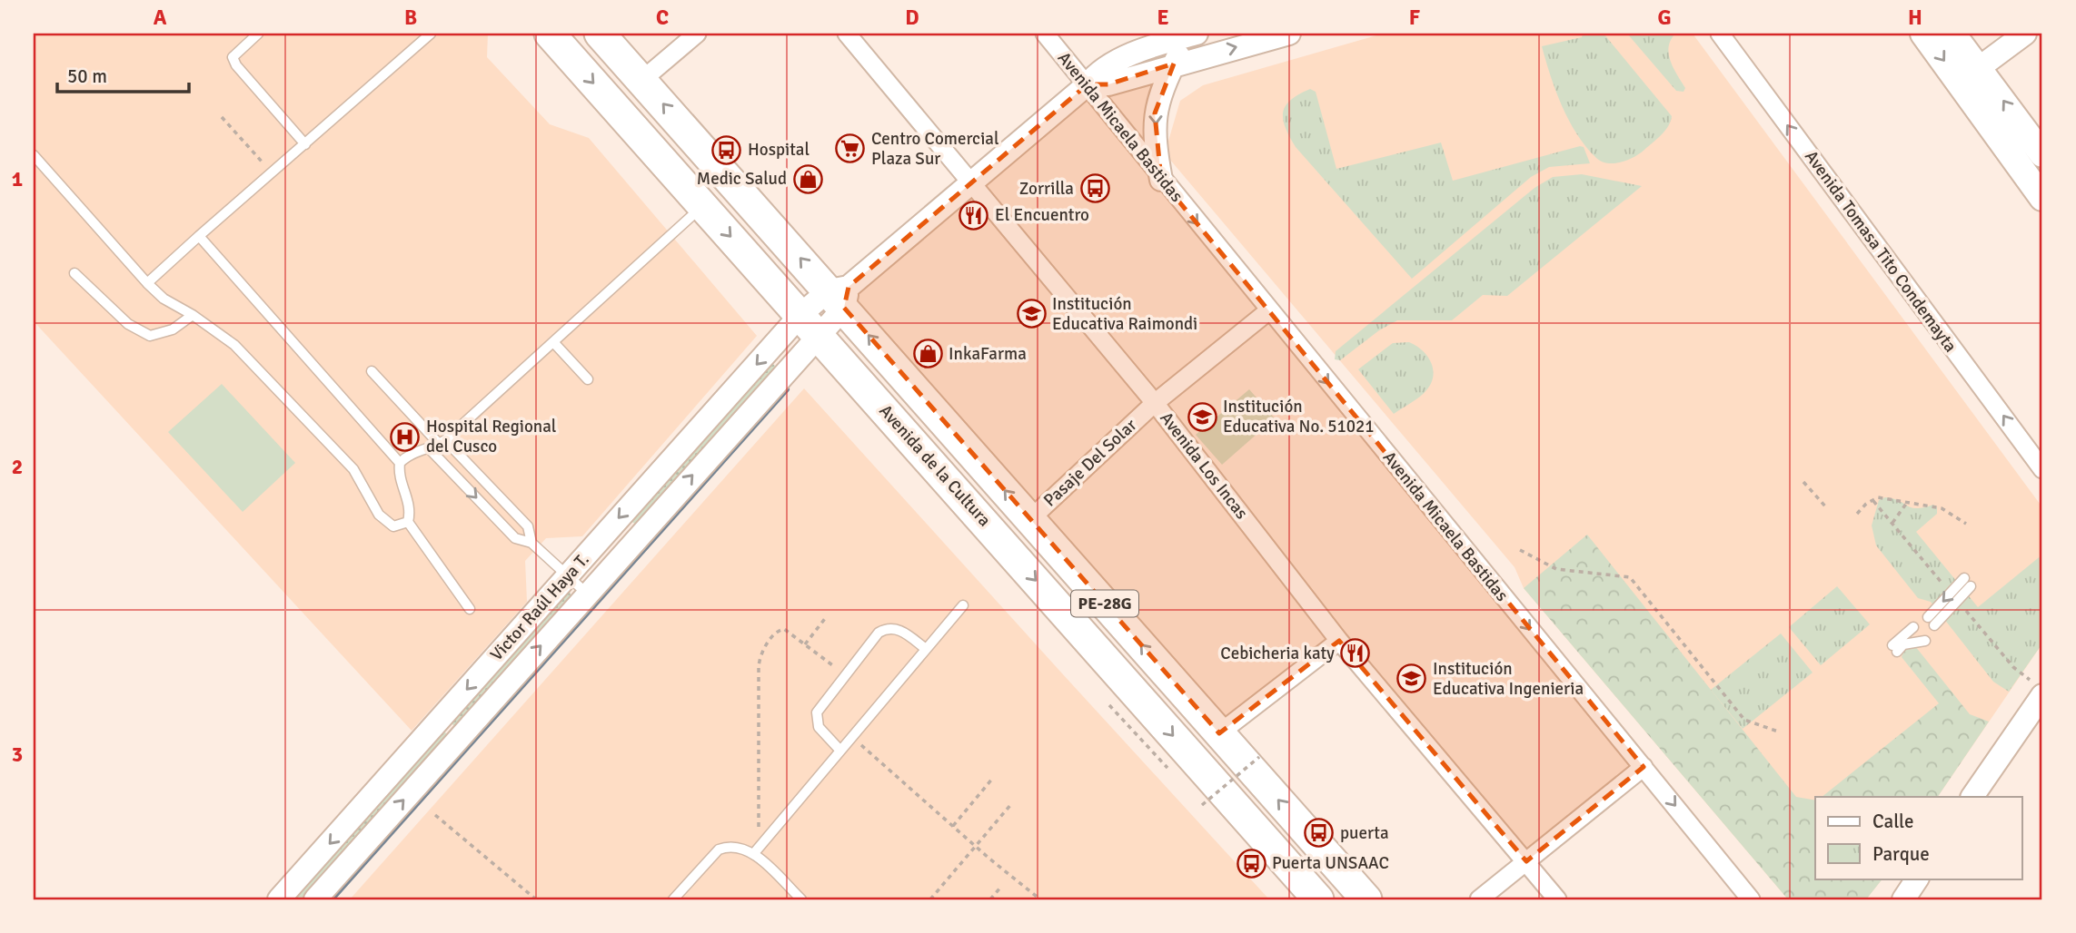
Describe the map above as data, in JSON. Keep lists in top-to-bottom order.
{
  "streets": {
    "highway": ["Avenida de la Cultura", "PE-28G"],
    "street": [
      "Avenida Micaela Bastidas",
      "Avenida Tomasa Tito Condemayta",
      "Pasaje Del Solar",
      "Avenida Los Incas",
      "Victor Raúl Haya T."
    ]
  },
  "crossings": [
    ["Avenida Micaela Bastidas", "Pasaje Del Solar"],
    ["Pasaje Del Solar", "Avenida de la Cultura"],
    ["Pasaje Del Solar", "Avenida Los Incas"],
    ["Avenida de la Cultura", "Victor Raúl Haya T."]
  ],
  "one_way": ["Avenida Micaela Bastidas", "Avenida Tomasa Tito Condemayta"],
  "places": {
    "supermarket": ["Centro Comercial Plaza Sur"],
    "bus stop": [
      "Hospital",
      "Zorrilla",
      "puerta",
      "Puerta UNSAAC"
    ],
    "shop": ["Medic Salud", "InkaFarma"],
    "restaurant": ["El Encuentro", "Cebicheria katy"],
    "school or university": ["Institución Educativa Raimondi", "Institución Educativa No. 51021", "Institución Educativa Ingenieria"],
    "hospital": ["Hospital Regional del Cusco"]
  },
  "legend": ["Calle", "Parque"],
  "scale_bar": "50 m",
  "grid": {
    "columns": [
      "A",
      "B",
      "C",
      "D",
      "E",
      "F",
      "G",
      "H"
    ],
    "rows": ["1", "2", "3"]
  }
}
